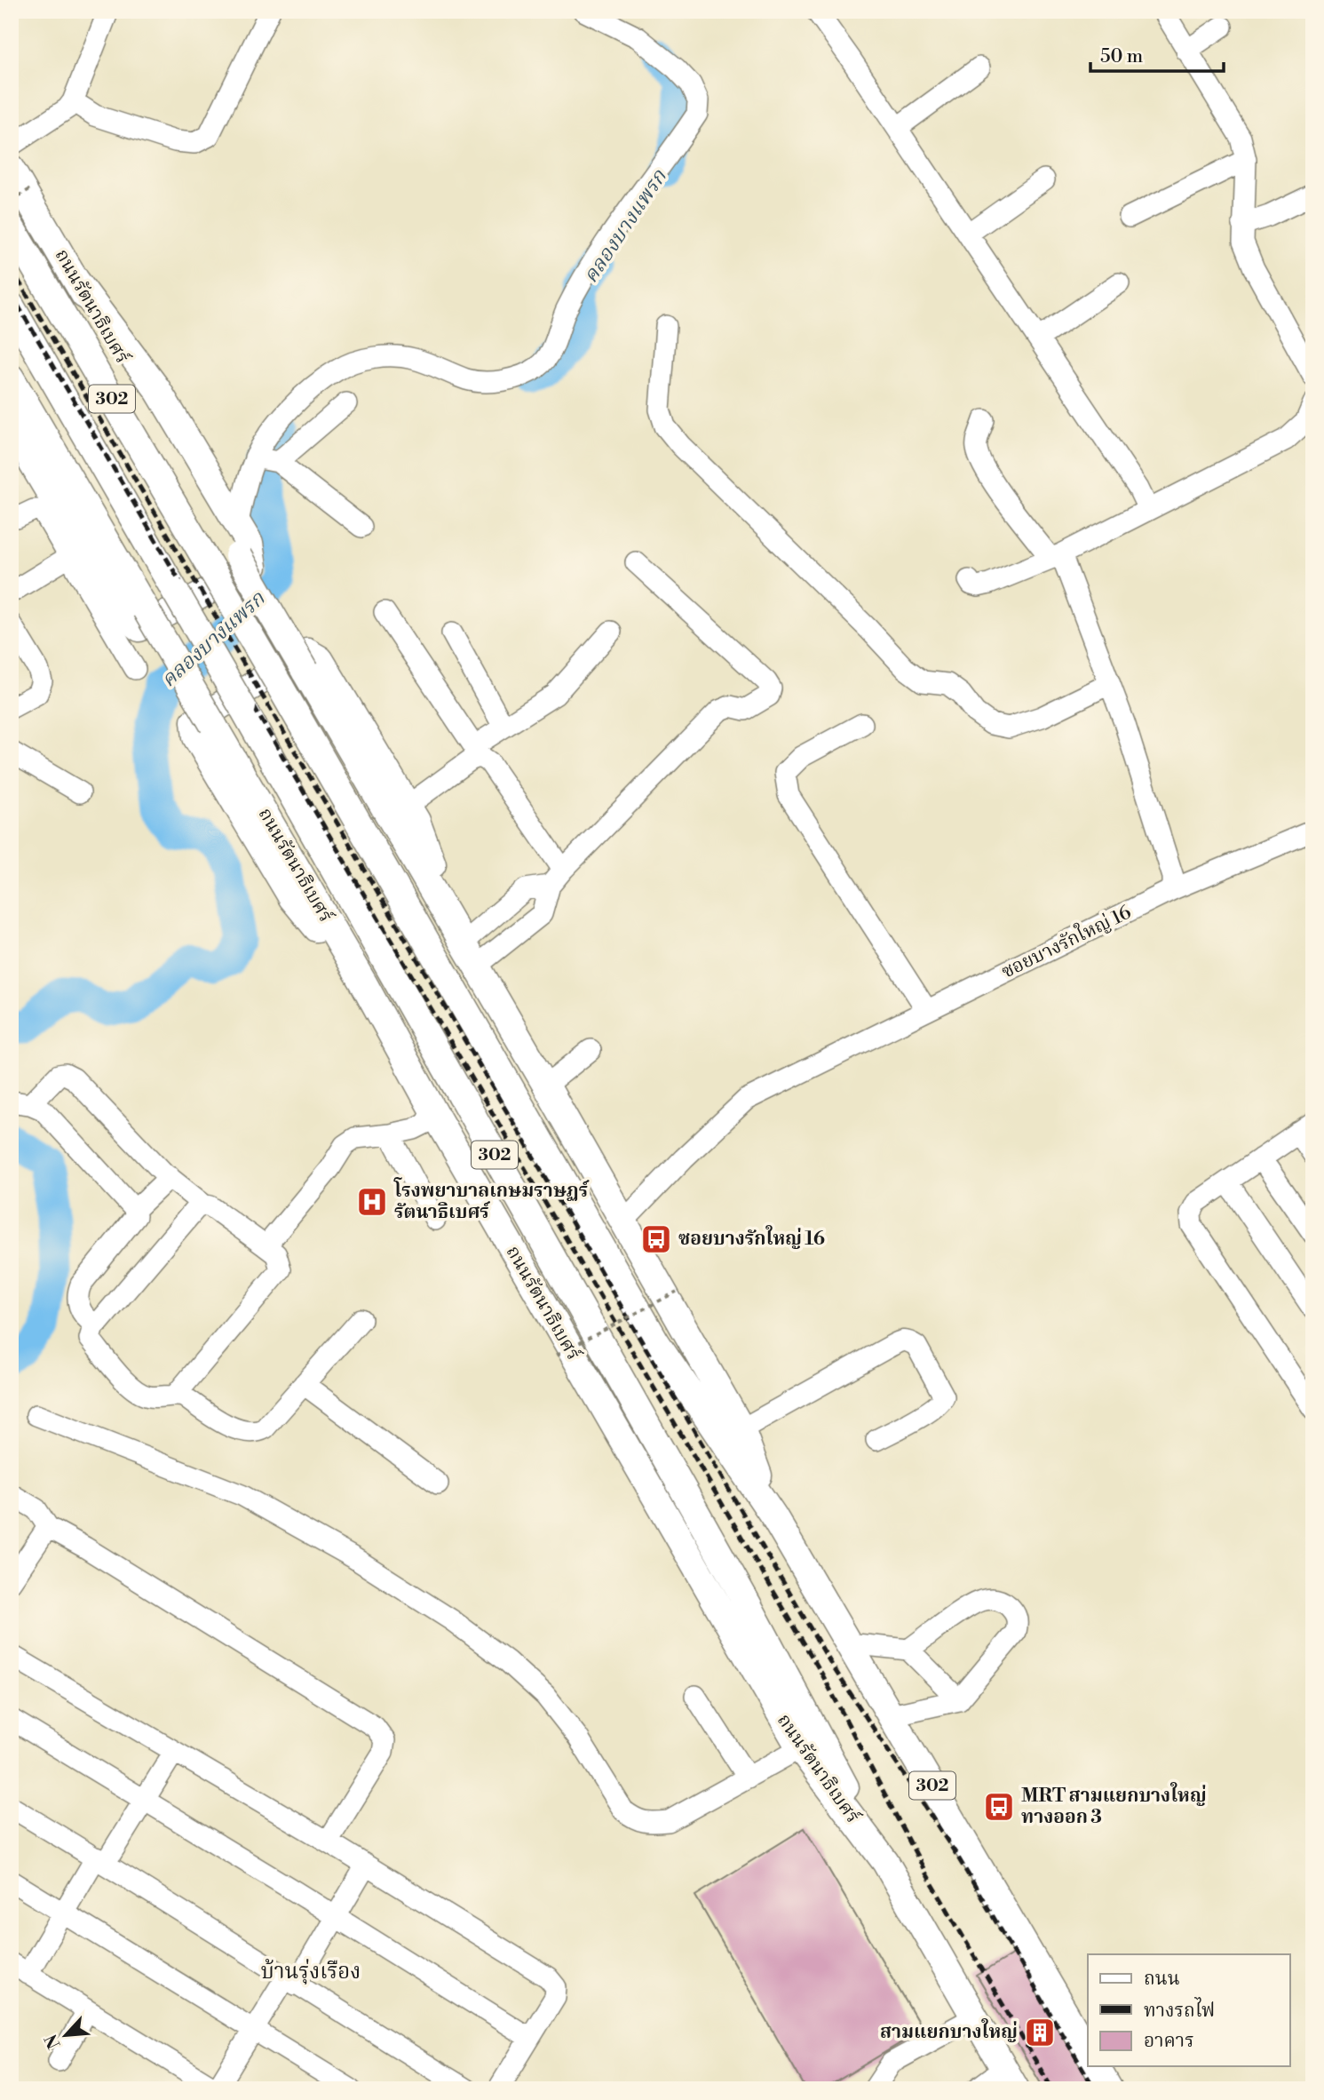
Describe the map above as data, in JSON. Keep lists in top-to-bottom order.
{
  "streets": {
    "main road": ["ถนนรัตนาธิเบศร์", "302"],
    "street": ["ซอยบางรักใหญ่ 16"]
  },
  "crossings": [
    ["ถนนรัตนาธิเบศร์", "ซอยบางรักใหญ่ 16"]
  ],
  "districts": ["บ้านรุ่งเรือง"],
  "water": ["คลองบางแพรก"],
  "places": {
    "hospital": ["โรงพยาบาลเกษมราษฏร์ รัตนาธิเบศร์"],
    "bus stop": ["ซอยบางรักใหญ่ 16", "MRT สามแยกบางใหญ่ ทางออก 3"],
    "building": ["สามแยกบางใหญ่"]
  },
  "legend": ["ถนน", "ทางรถไฟ", "อาคาร"],
  "scale_bar": "50 m",
  "north": "bottom left"
}
